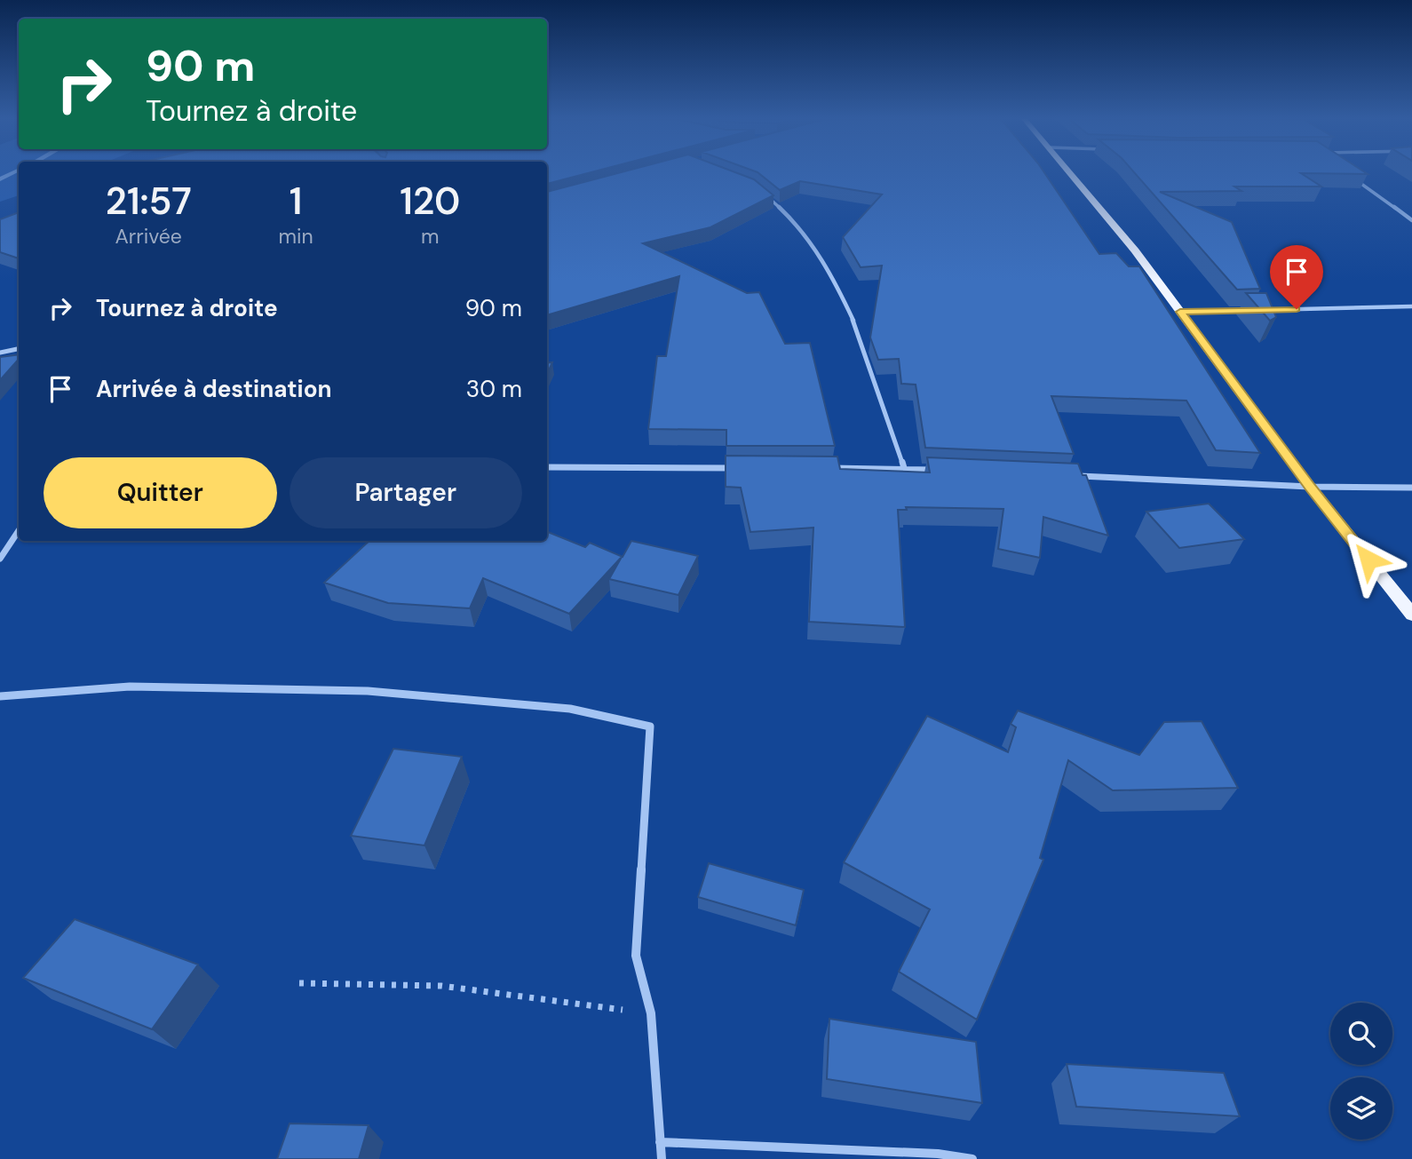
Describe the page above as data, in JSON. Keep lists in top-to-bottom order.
{
  "page": {
    "turn": ["90 m", "Tournez à droite"],
    "eta": [
      "21:57",
      "Arrivée",
      "1",
      "min",
      "120",
      "m"
    ],
    "list": [
      {
        "name": "Tournez à droite",
        "value": "90 m"
      },
      {
        "name": "Arrivée à destination",
        "value": "30 m"
      }
    ],
    "buttons": ["Quitter", "Partager"]
  }
}
